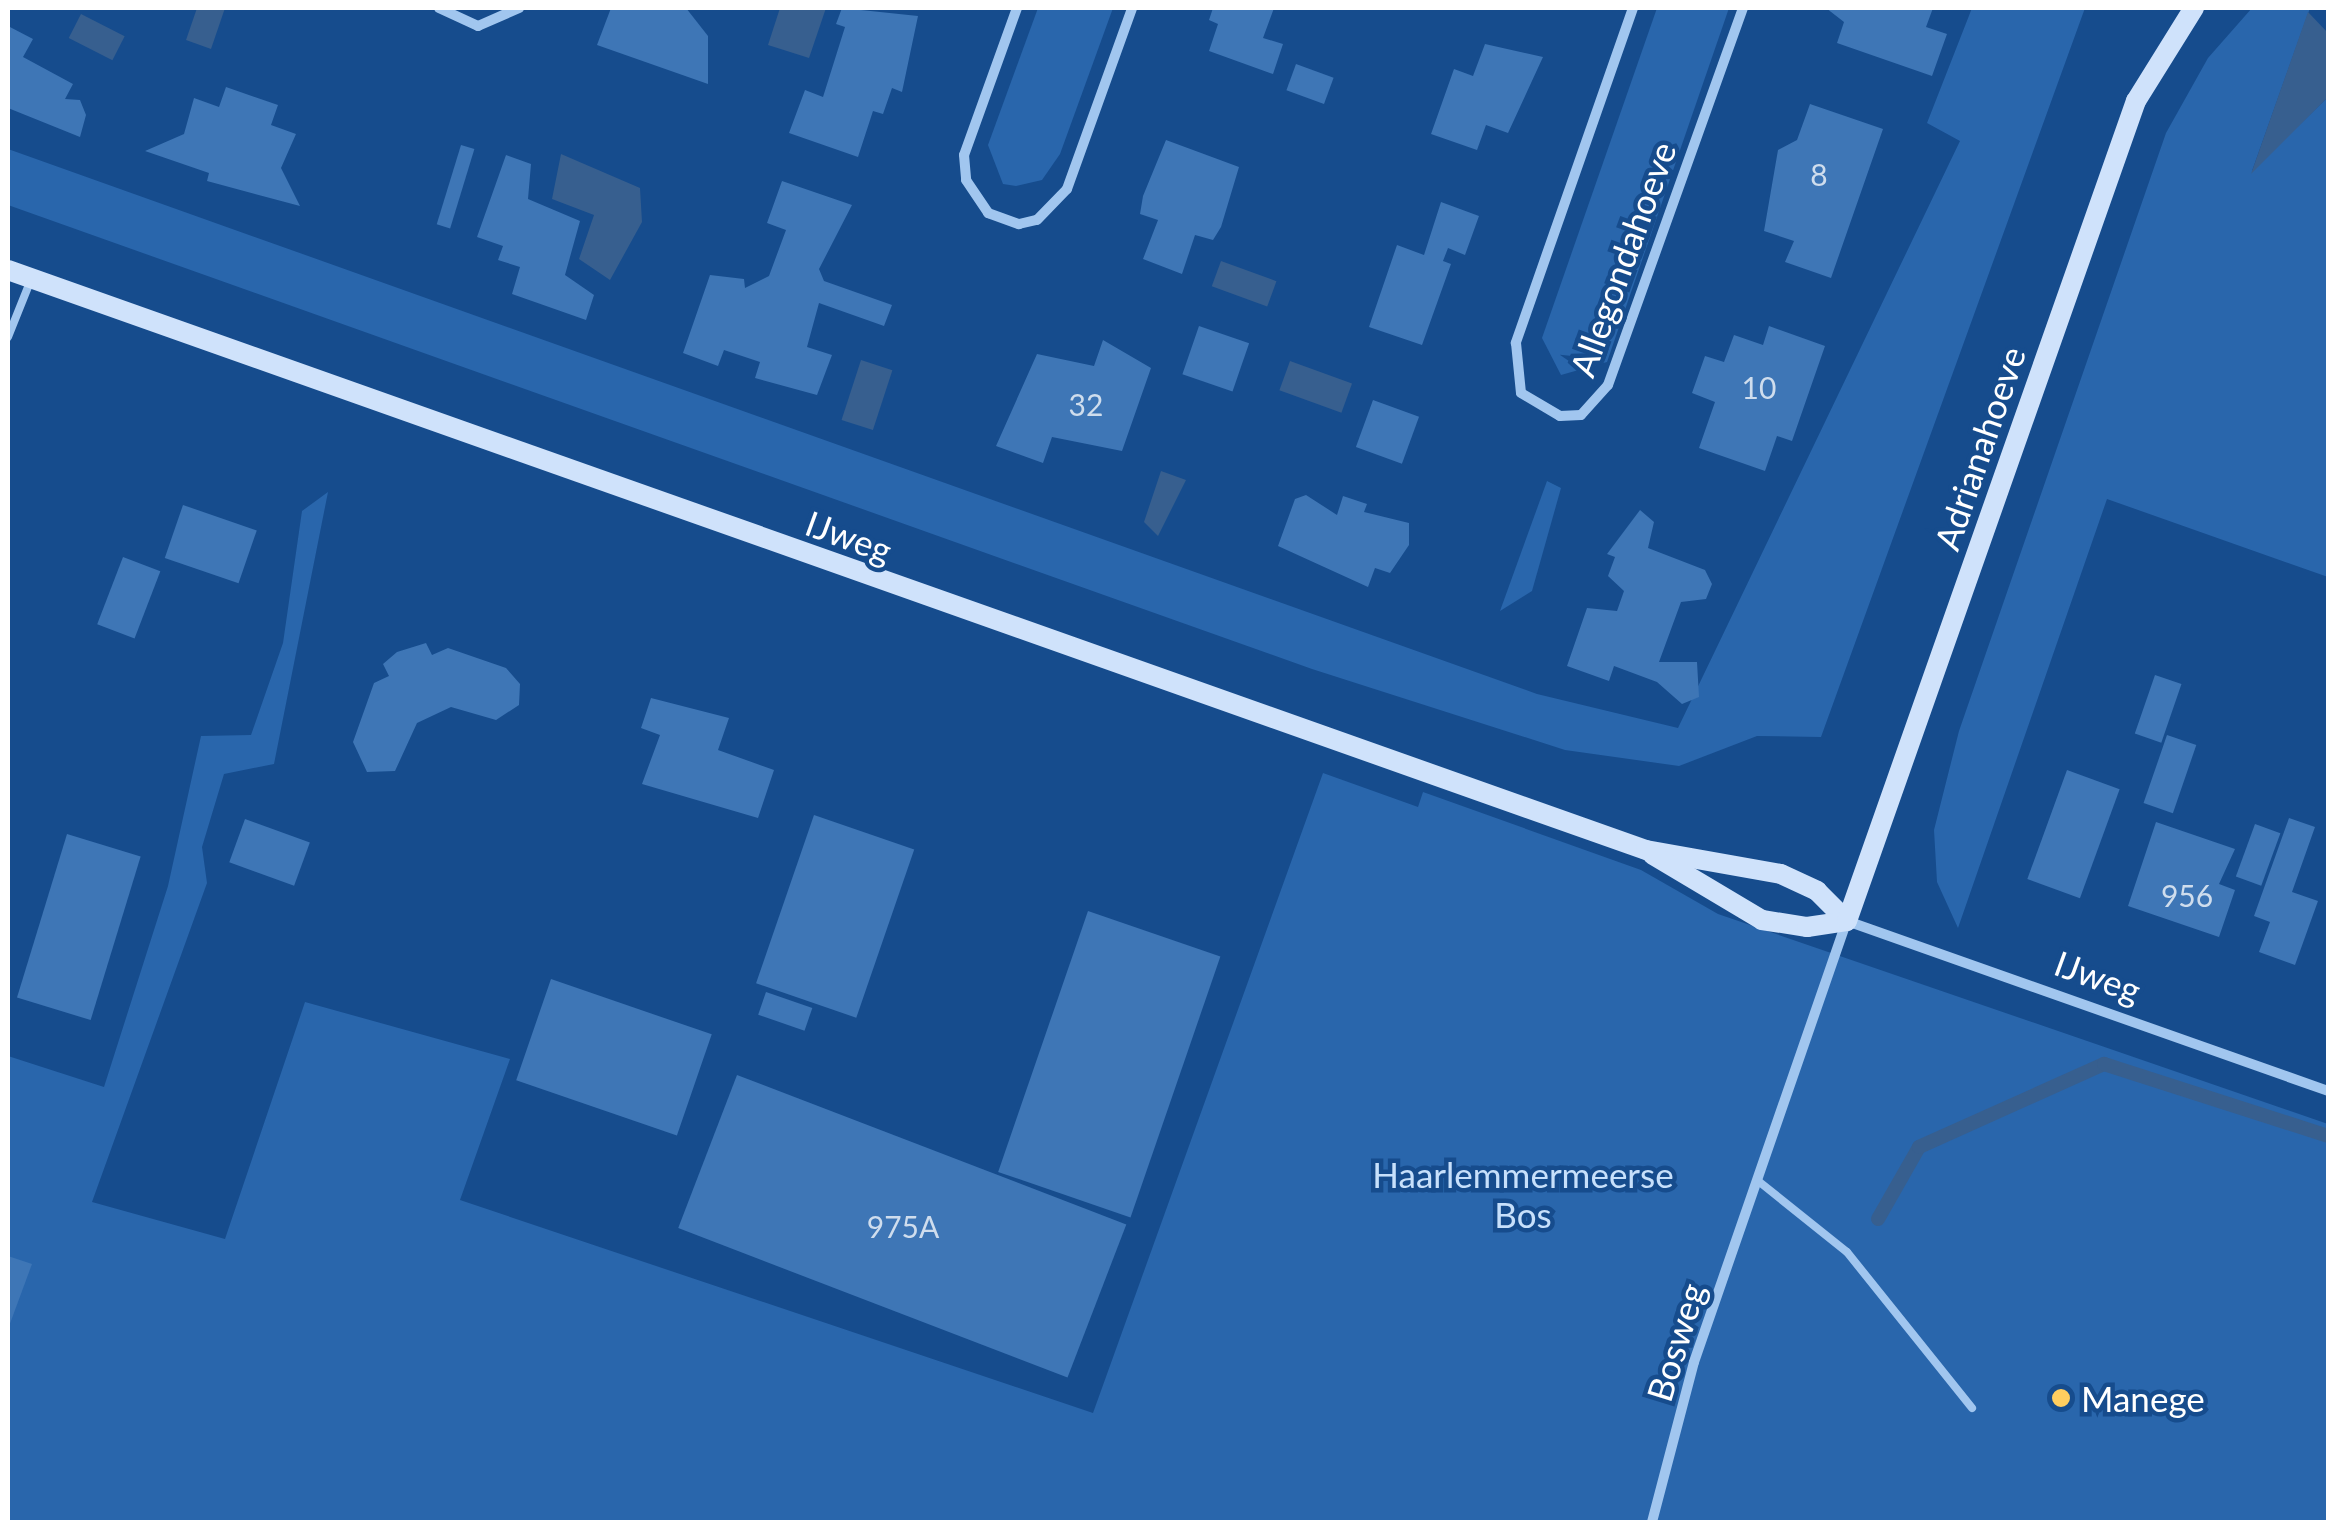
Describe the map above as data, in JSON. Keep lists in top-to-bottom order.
{
  "streets": {
    "street": [
      "Allegondahoeve",
      "Adrianahoeve",
      "IJweg",
      "Bosweg"
    ]
  },
  "crossings": [
    ["Adrianahoeve", "IJweg"],
    ["Adrianahoeve", "Bosweg"],
    ["IJweg", "Bosweg"]
  ],
  "parks": ["Haarlemmermeerse Bos"],
  "places": ["Manege"],
  "house_numbers": [
    "8",
    "10",
    "32",
    "956",
    "975A"
  ]
}
